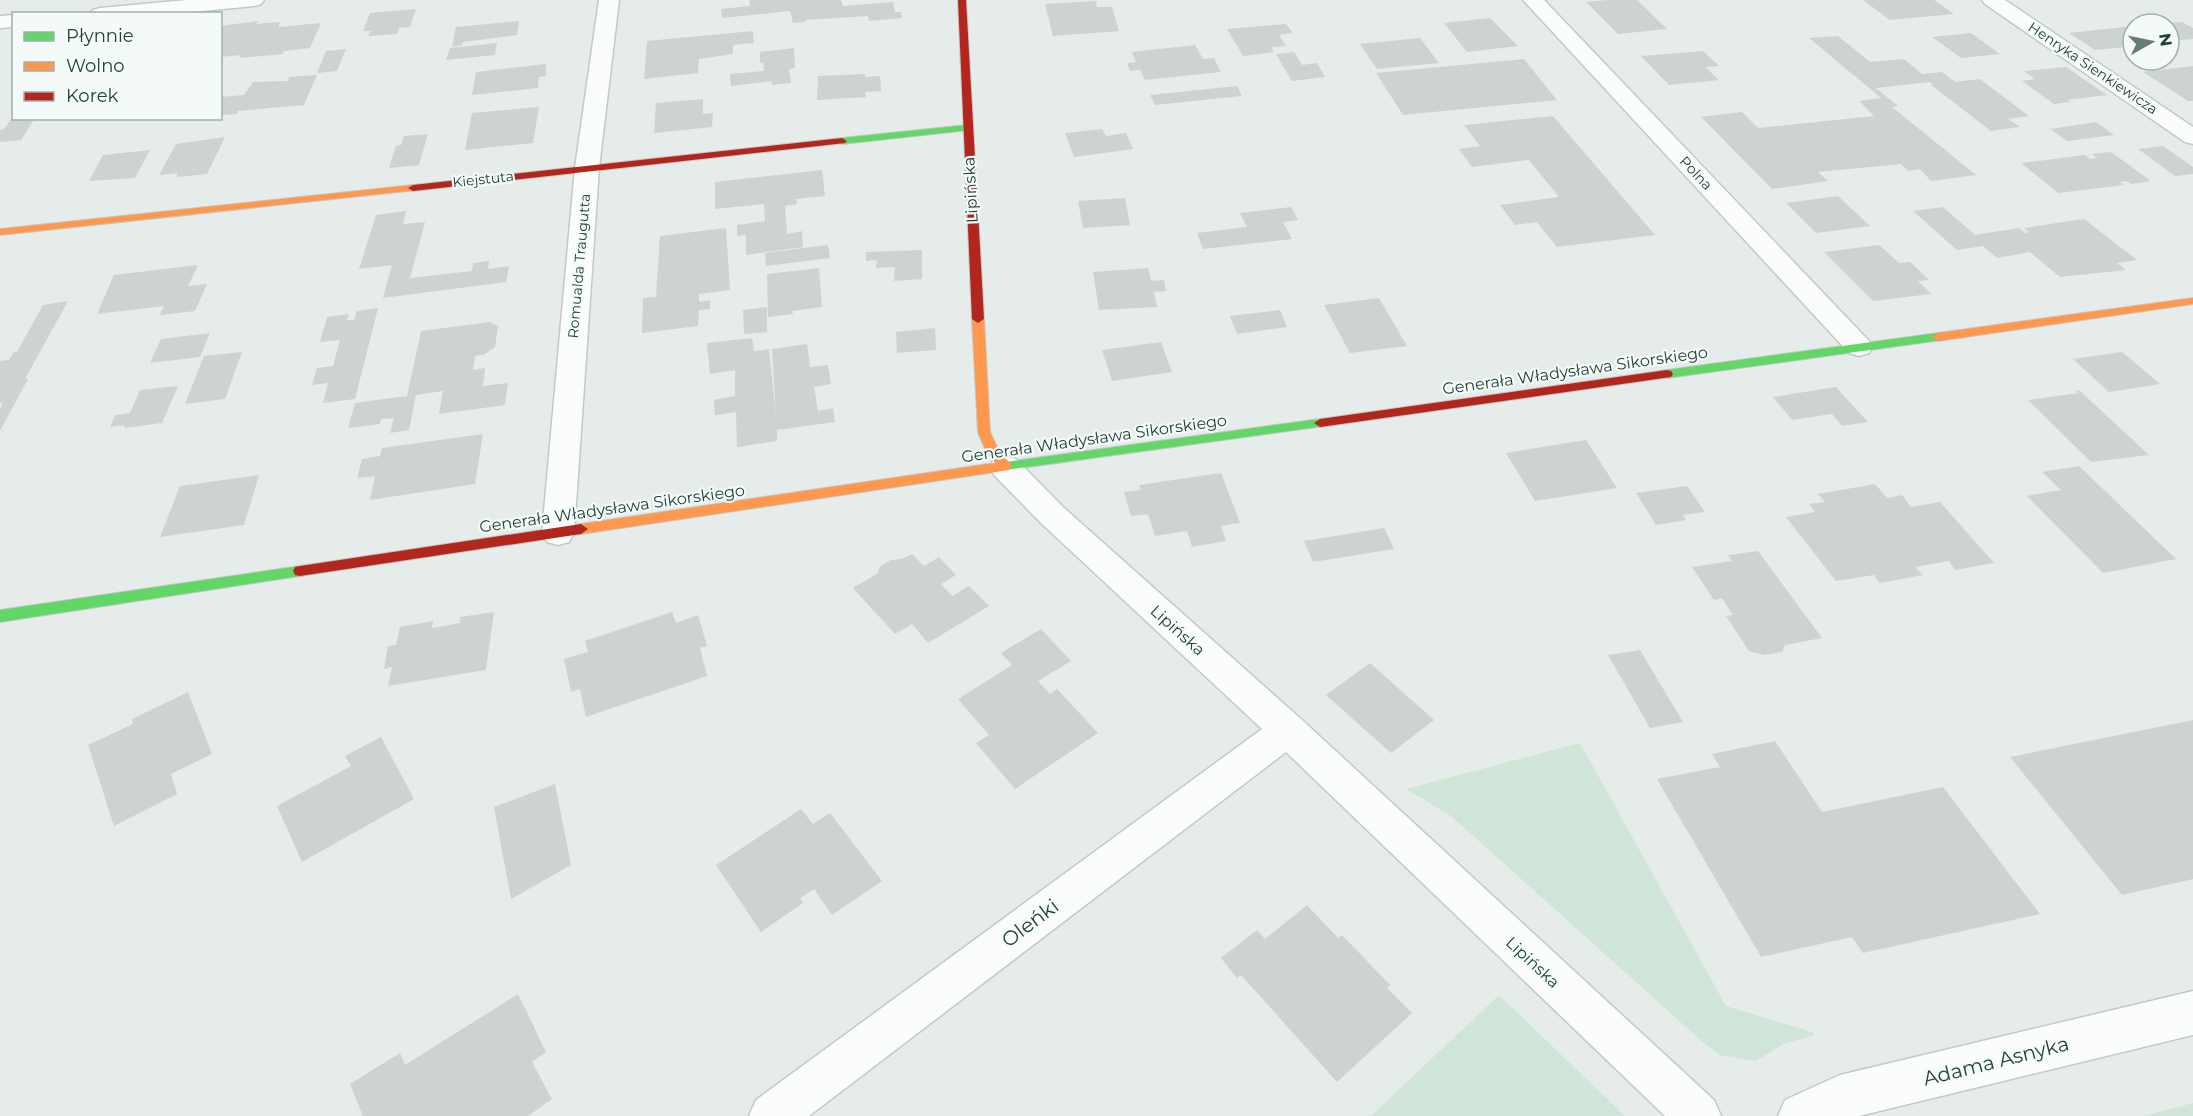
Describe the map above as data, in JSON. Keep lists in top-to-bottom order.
{
  "streets": {
    "street": [
      "Henryka Sienkiewicza",
      "Polna",
      "Kiejstuta",
      "Lipińska",
      "Romualda Traugutta",
      "Generała Władysława Sikorskiego",
      "Oleńki",
      "Adama Asnyka"
    ]
  },
  "crossings": [
    ["Polna", "Generała Władysława Sikorskiego"],
    ["Kiejstuta", "Lipińska"],
    ["Kiejstuta", "Romualda Traugutta"],
    ["Lipińska", "Generała Władysława Sikorskiego"],
    ["Lipińska", "Oleńki"],
    ["Romualda Traugutta", "Generała Władysława Sikorskiego"]
  ],
  "legend": ["Płynnie", "Wolno", "Korek"],
  "north": "right"
}
